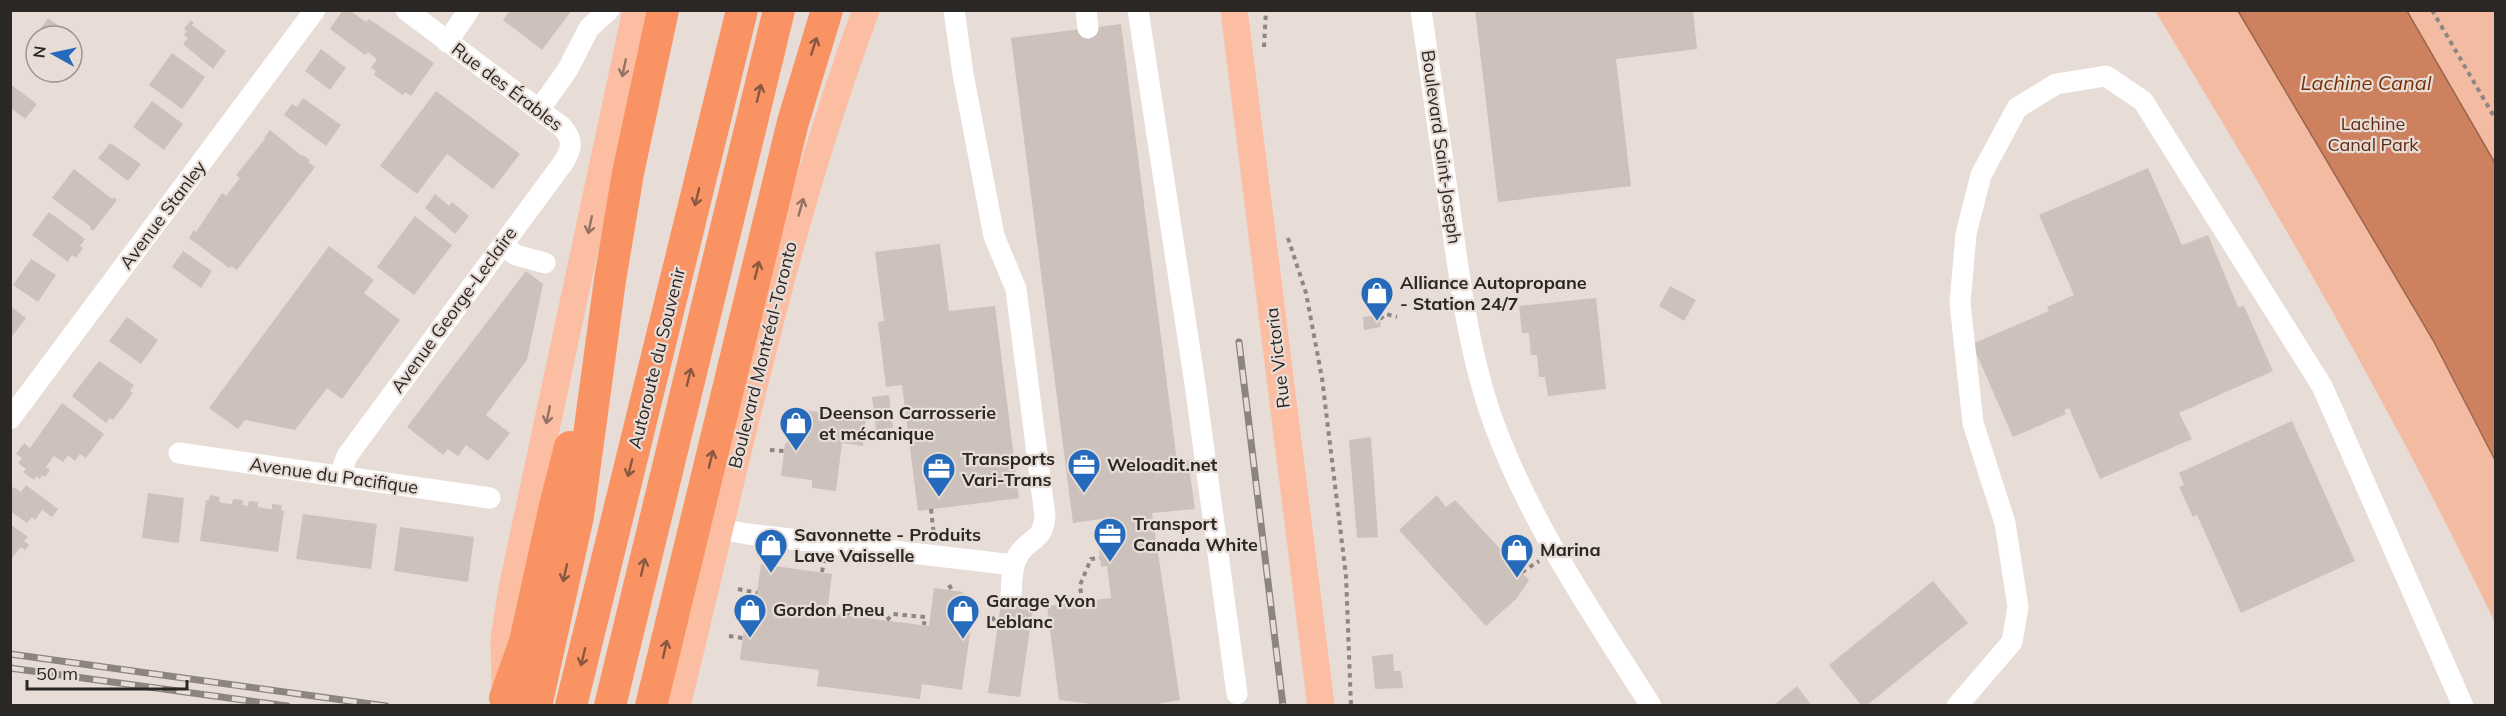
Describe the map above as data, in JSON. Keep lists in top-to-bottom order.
{
  "streets": {
    "highway": ["Autoroute du Souvenir"],
    "main road": ["Boulevard Montréal-Toronto", "Rue Victoria"],
    "street": [
      "Rue des Érables",
      "Boulevard Saint-Joseph",
      "Avenue Stanley",
      "Avenue George-Leclaire",
      "Avenue du Pacifique"
    ]
  },
  "crossings": [
    ["Rue des Érables", "Avenue George-Leclaire"],
    ["Avenue George-Leclaire", "Avenue du Pacifique"]
  ],
  "water": ["Lachine Canal"],
  "parks": ["Lachine Canal Park"],
  "places": {
    "shop": [
      "Alliance Autopropane - Station 24/7",
      "Deenson Carrosserie et mécanique",
      "Savonnette - Produits Lave Vaisselle",
      "Marina",
      "Gordon Pneu",
      "Garage Yvon Leblanc"
    ],
    "office": ["Weloadit.net", "Transports Vari-Trans", "Transport Canada White"]
  },
  "scale_bar": "50 m",
  "north": "left"
}
